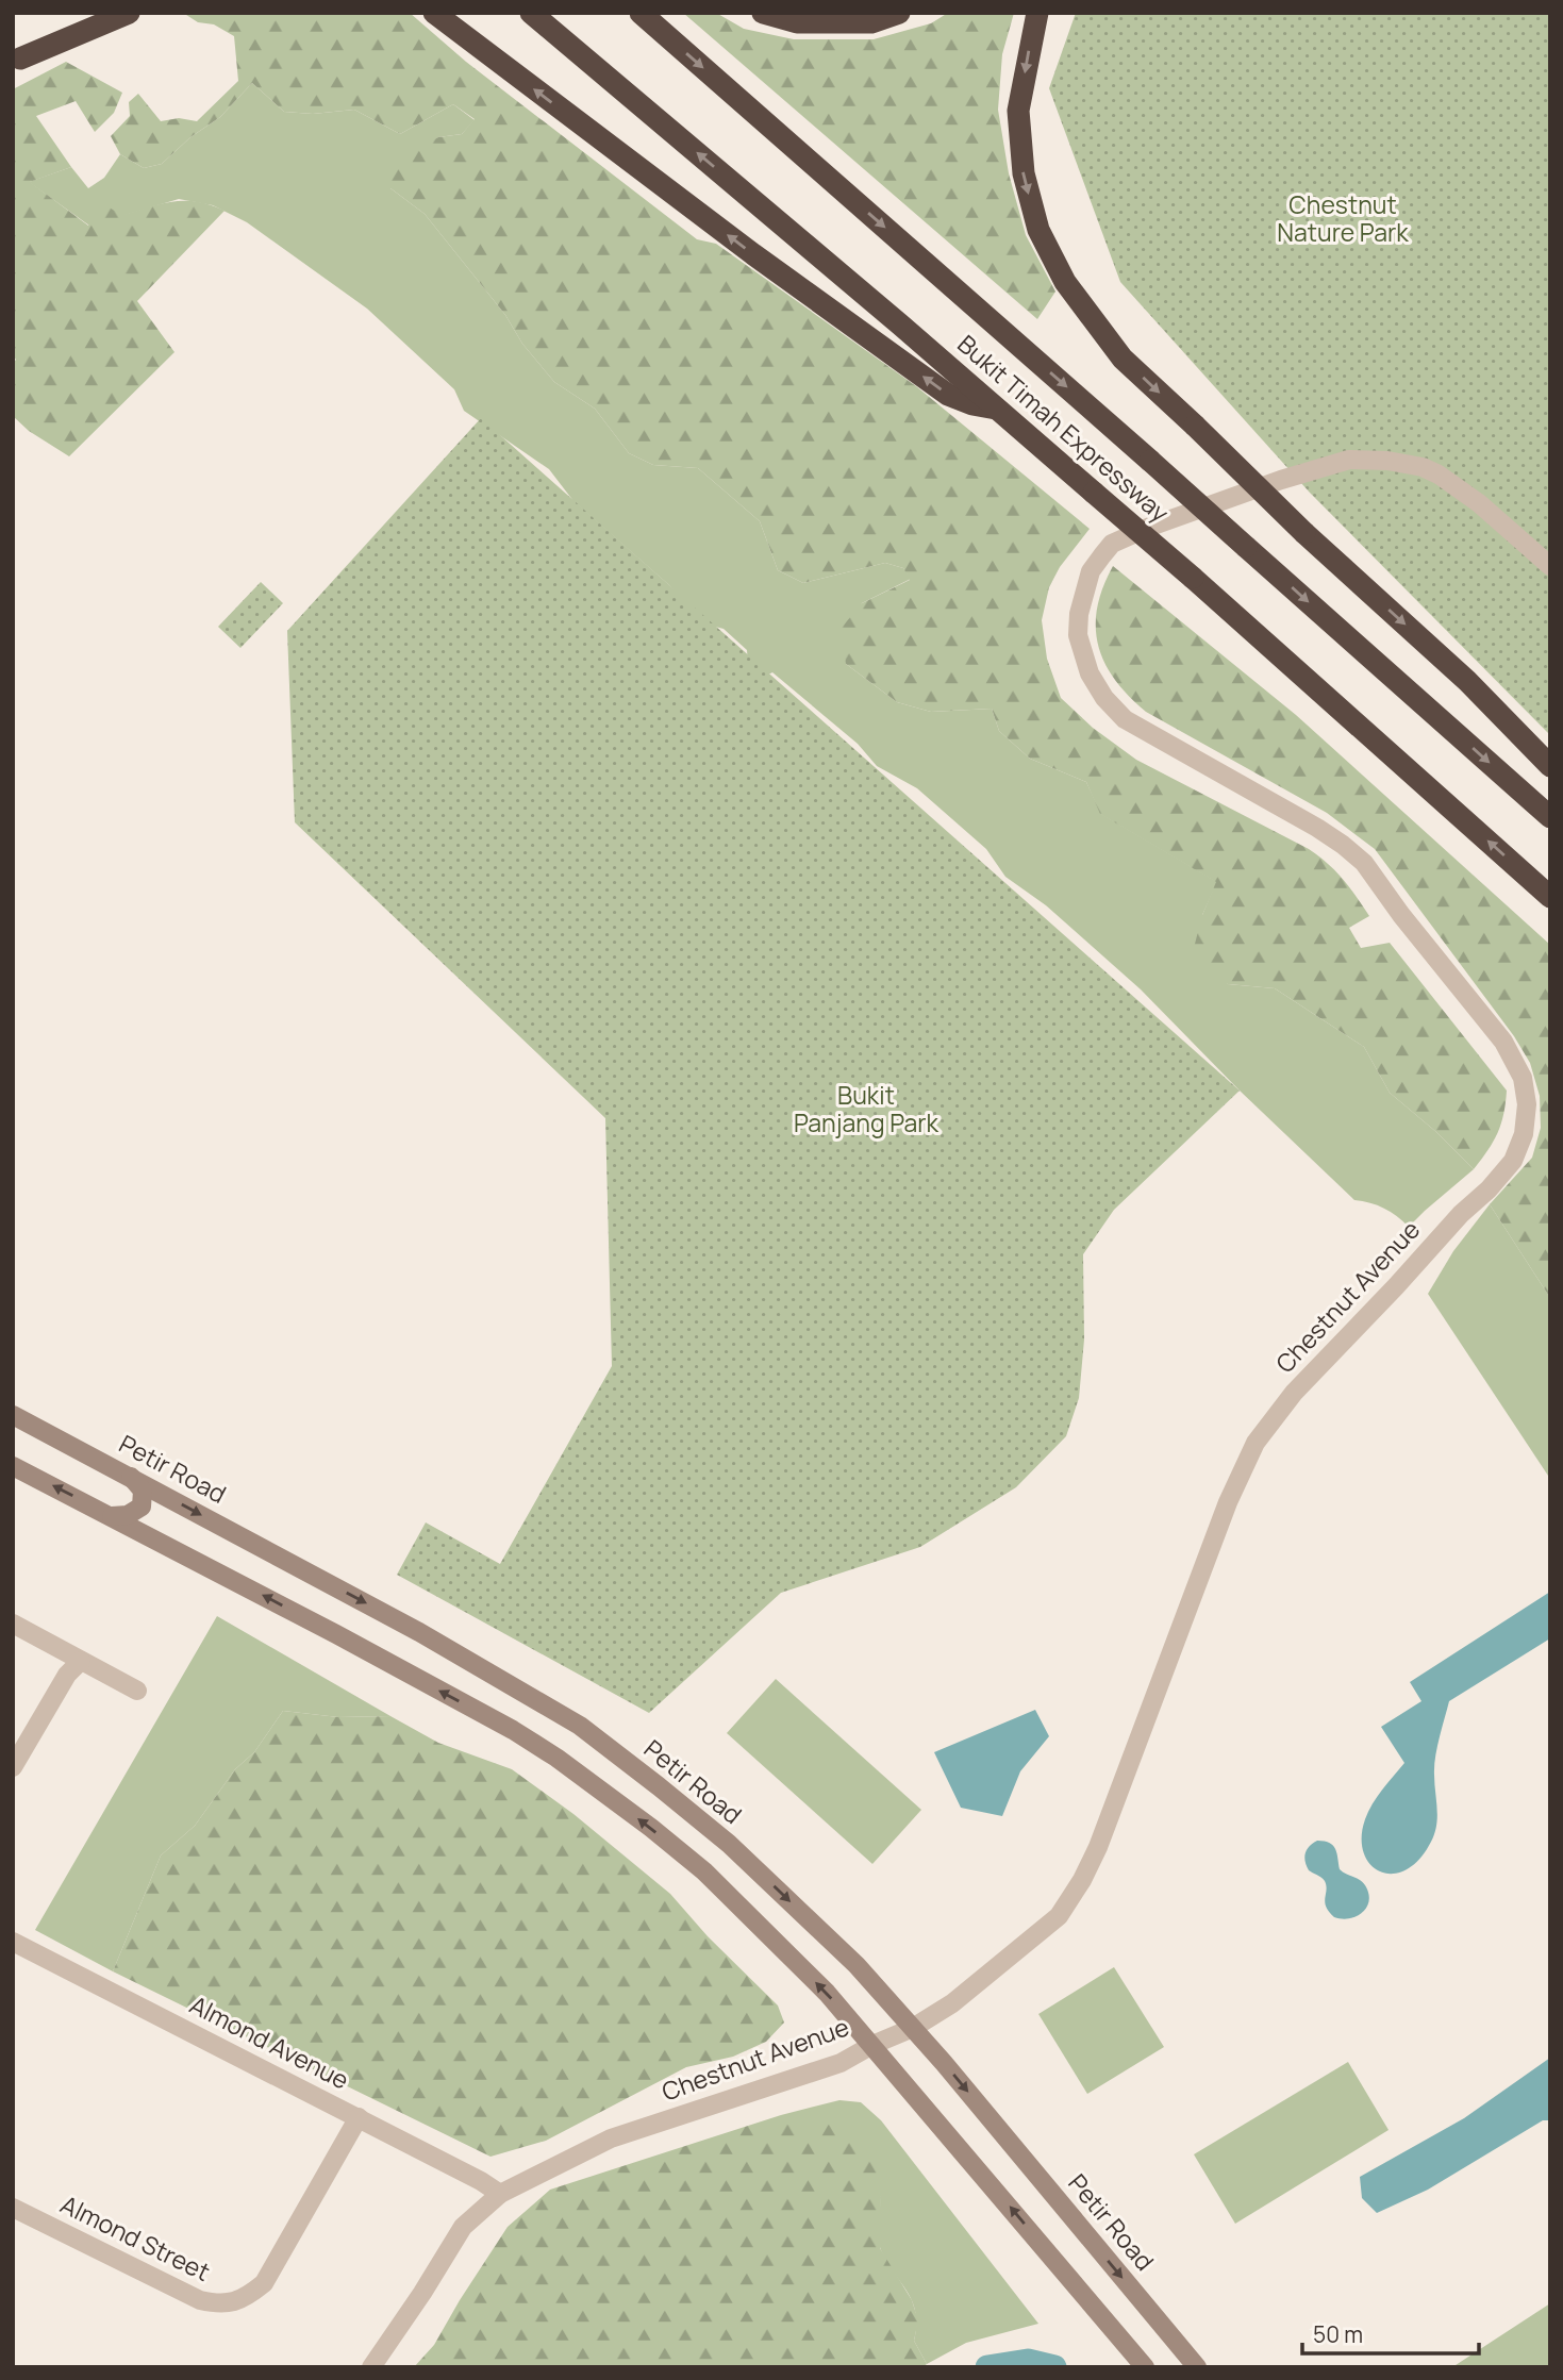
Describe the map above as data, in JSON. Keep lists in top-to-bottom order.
{
  "streets": {
    "highway": ["Bukit Timah Expressway"],
    "main road": ["Petir Road"],
    "street": ["Chestnut Avenue", "Almond Avenue", "Almond Street"]
  },
  "crossings": [
    ["Chestnut Avenue", "Petir Road"],
    ["Chestnut Avenue", "Almond Avenue"],
    ["Almond Avenue", "Almond Street"]
  ],
  "parks": ["Chestnut Nature Park", "Bukit Panjang Park"],
  "scale_bar": "50 m"
}
